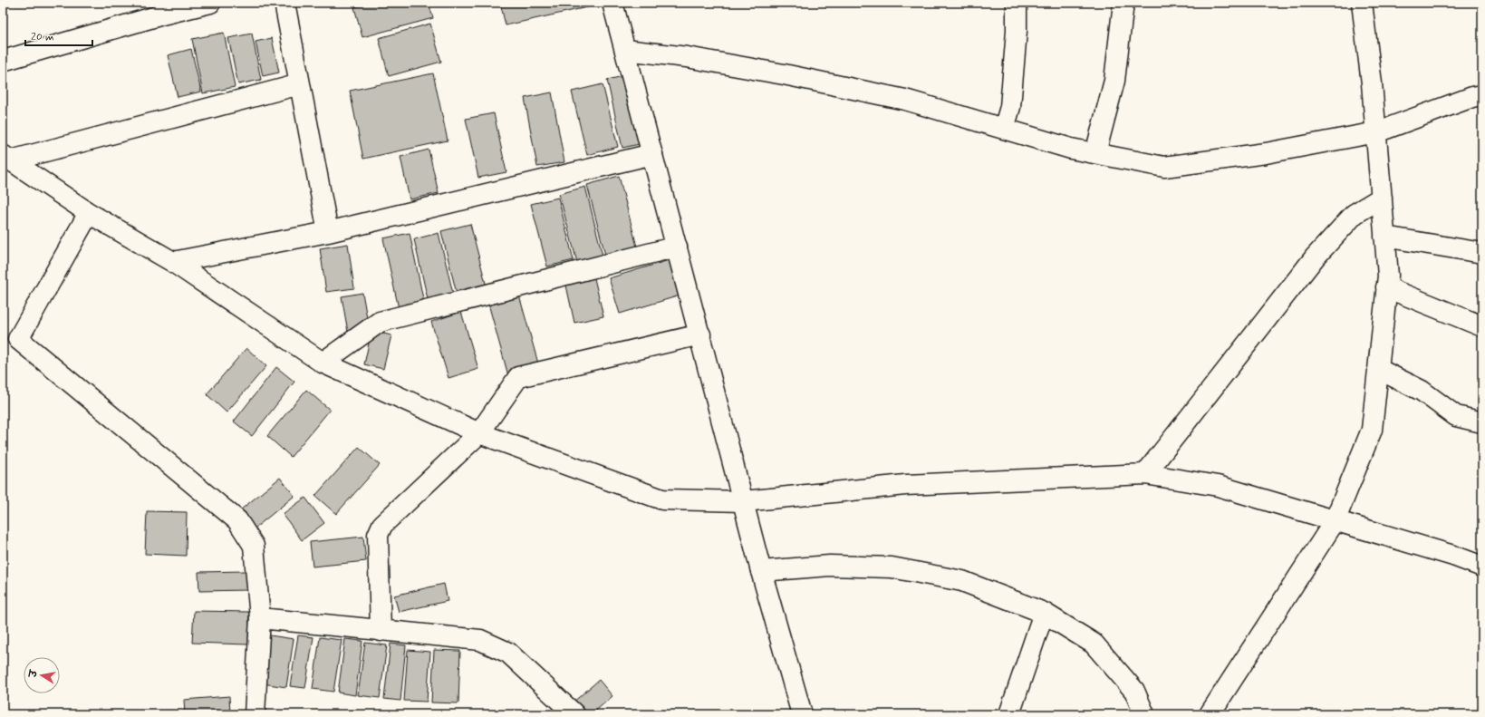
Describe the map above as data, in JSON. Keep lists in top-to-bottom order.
{
  "scale_bar": "20 m",
  "north": "left"
}
